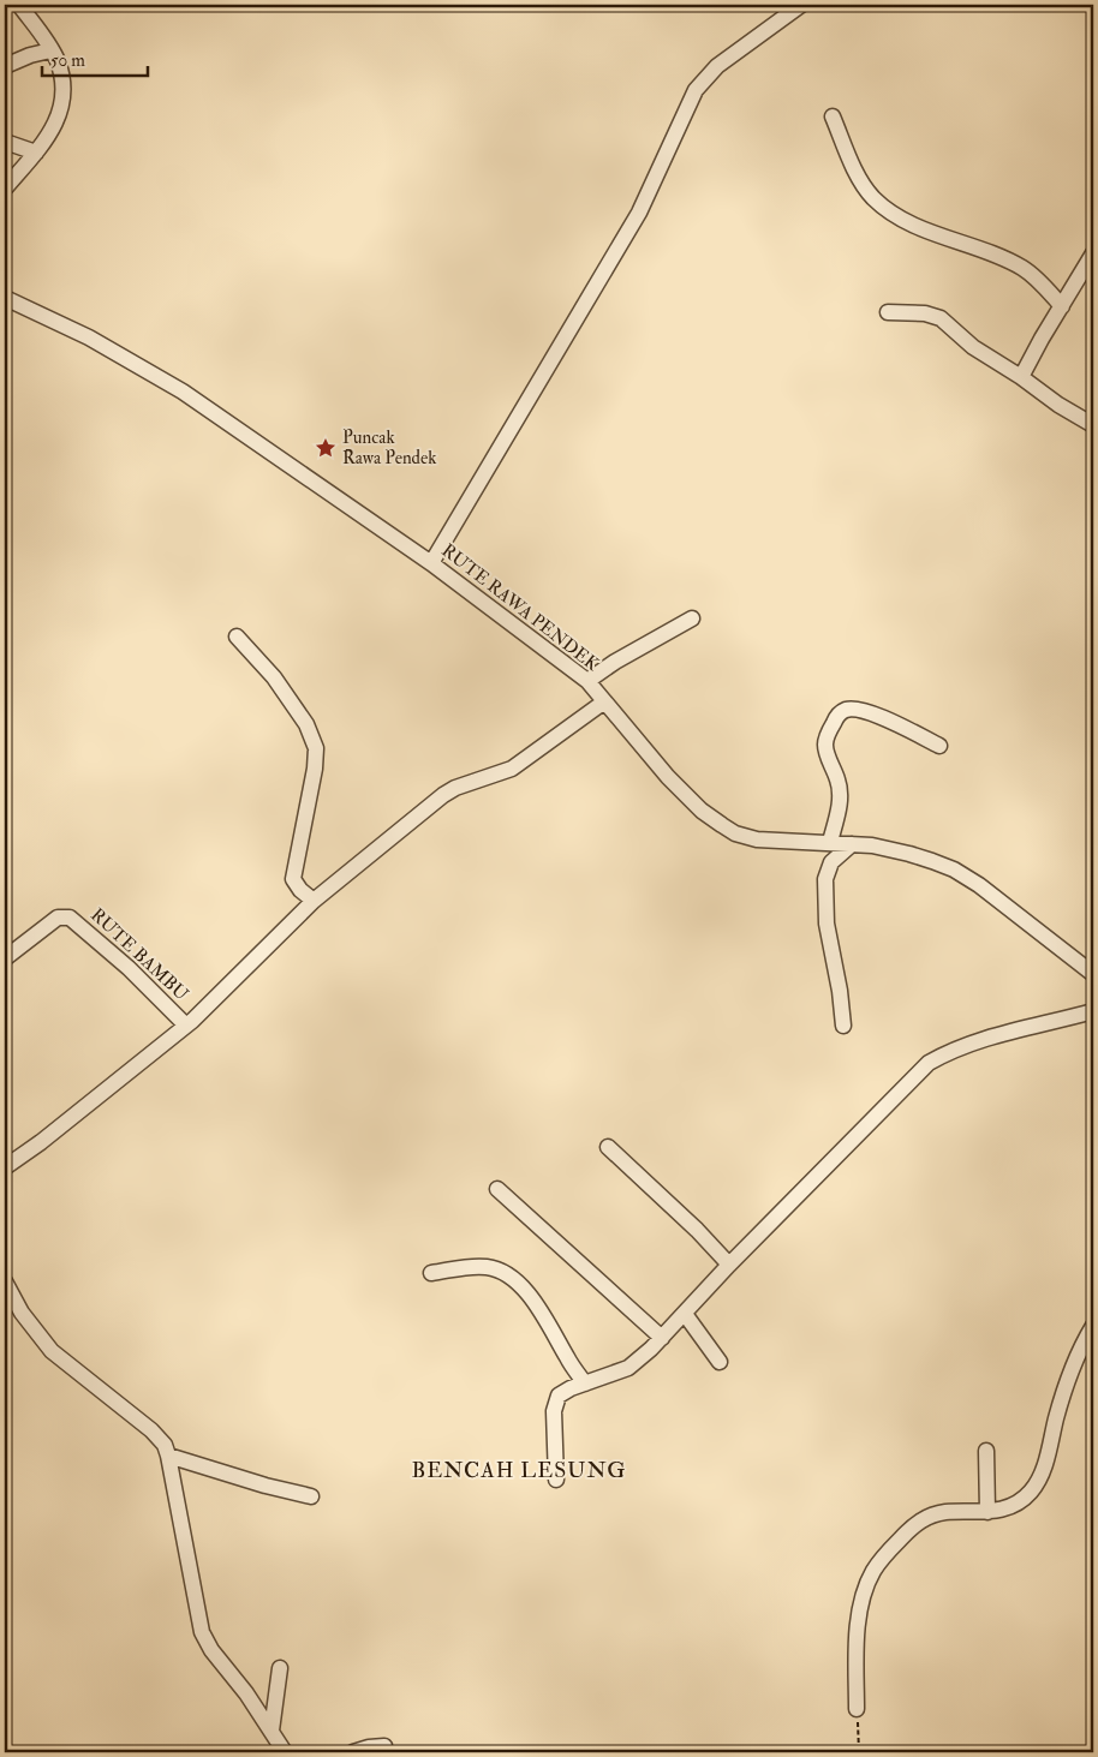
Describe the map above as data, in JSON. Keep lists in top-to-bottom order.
{
  "streets": {
    "street": ["RUTE RAWA PENDEK", "RUTE BAMBU"]
  },
  "districts": ["BENCAH LESUNG"],
  "places": {
    "place": ["Puncak Rawa Pendek"]
  },
  "scale_bar": "50 m"
}
